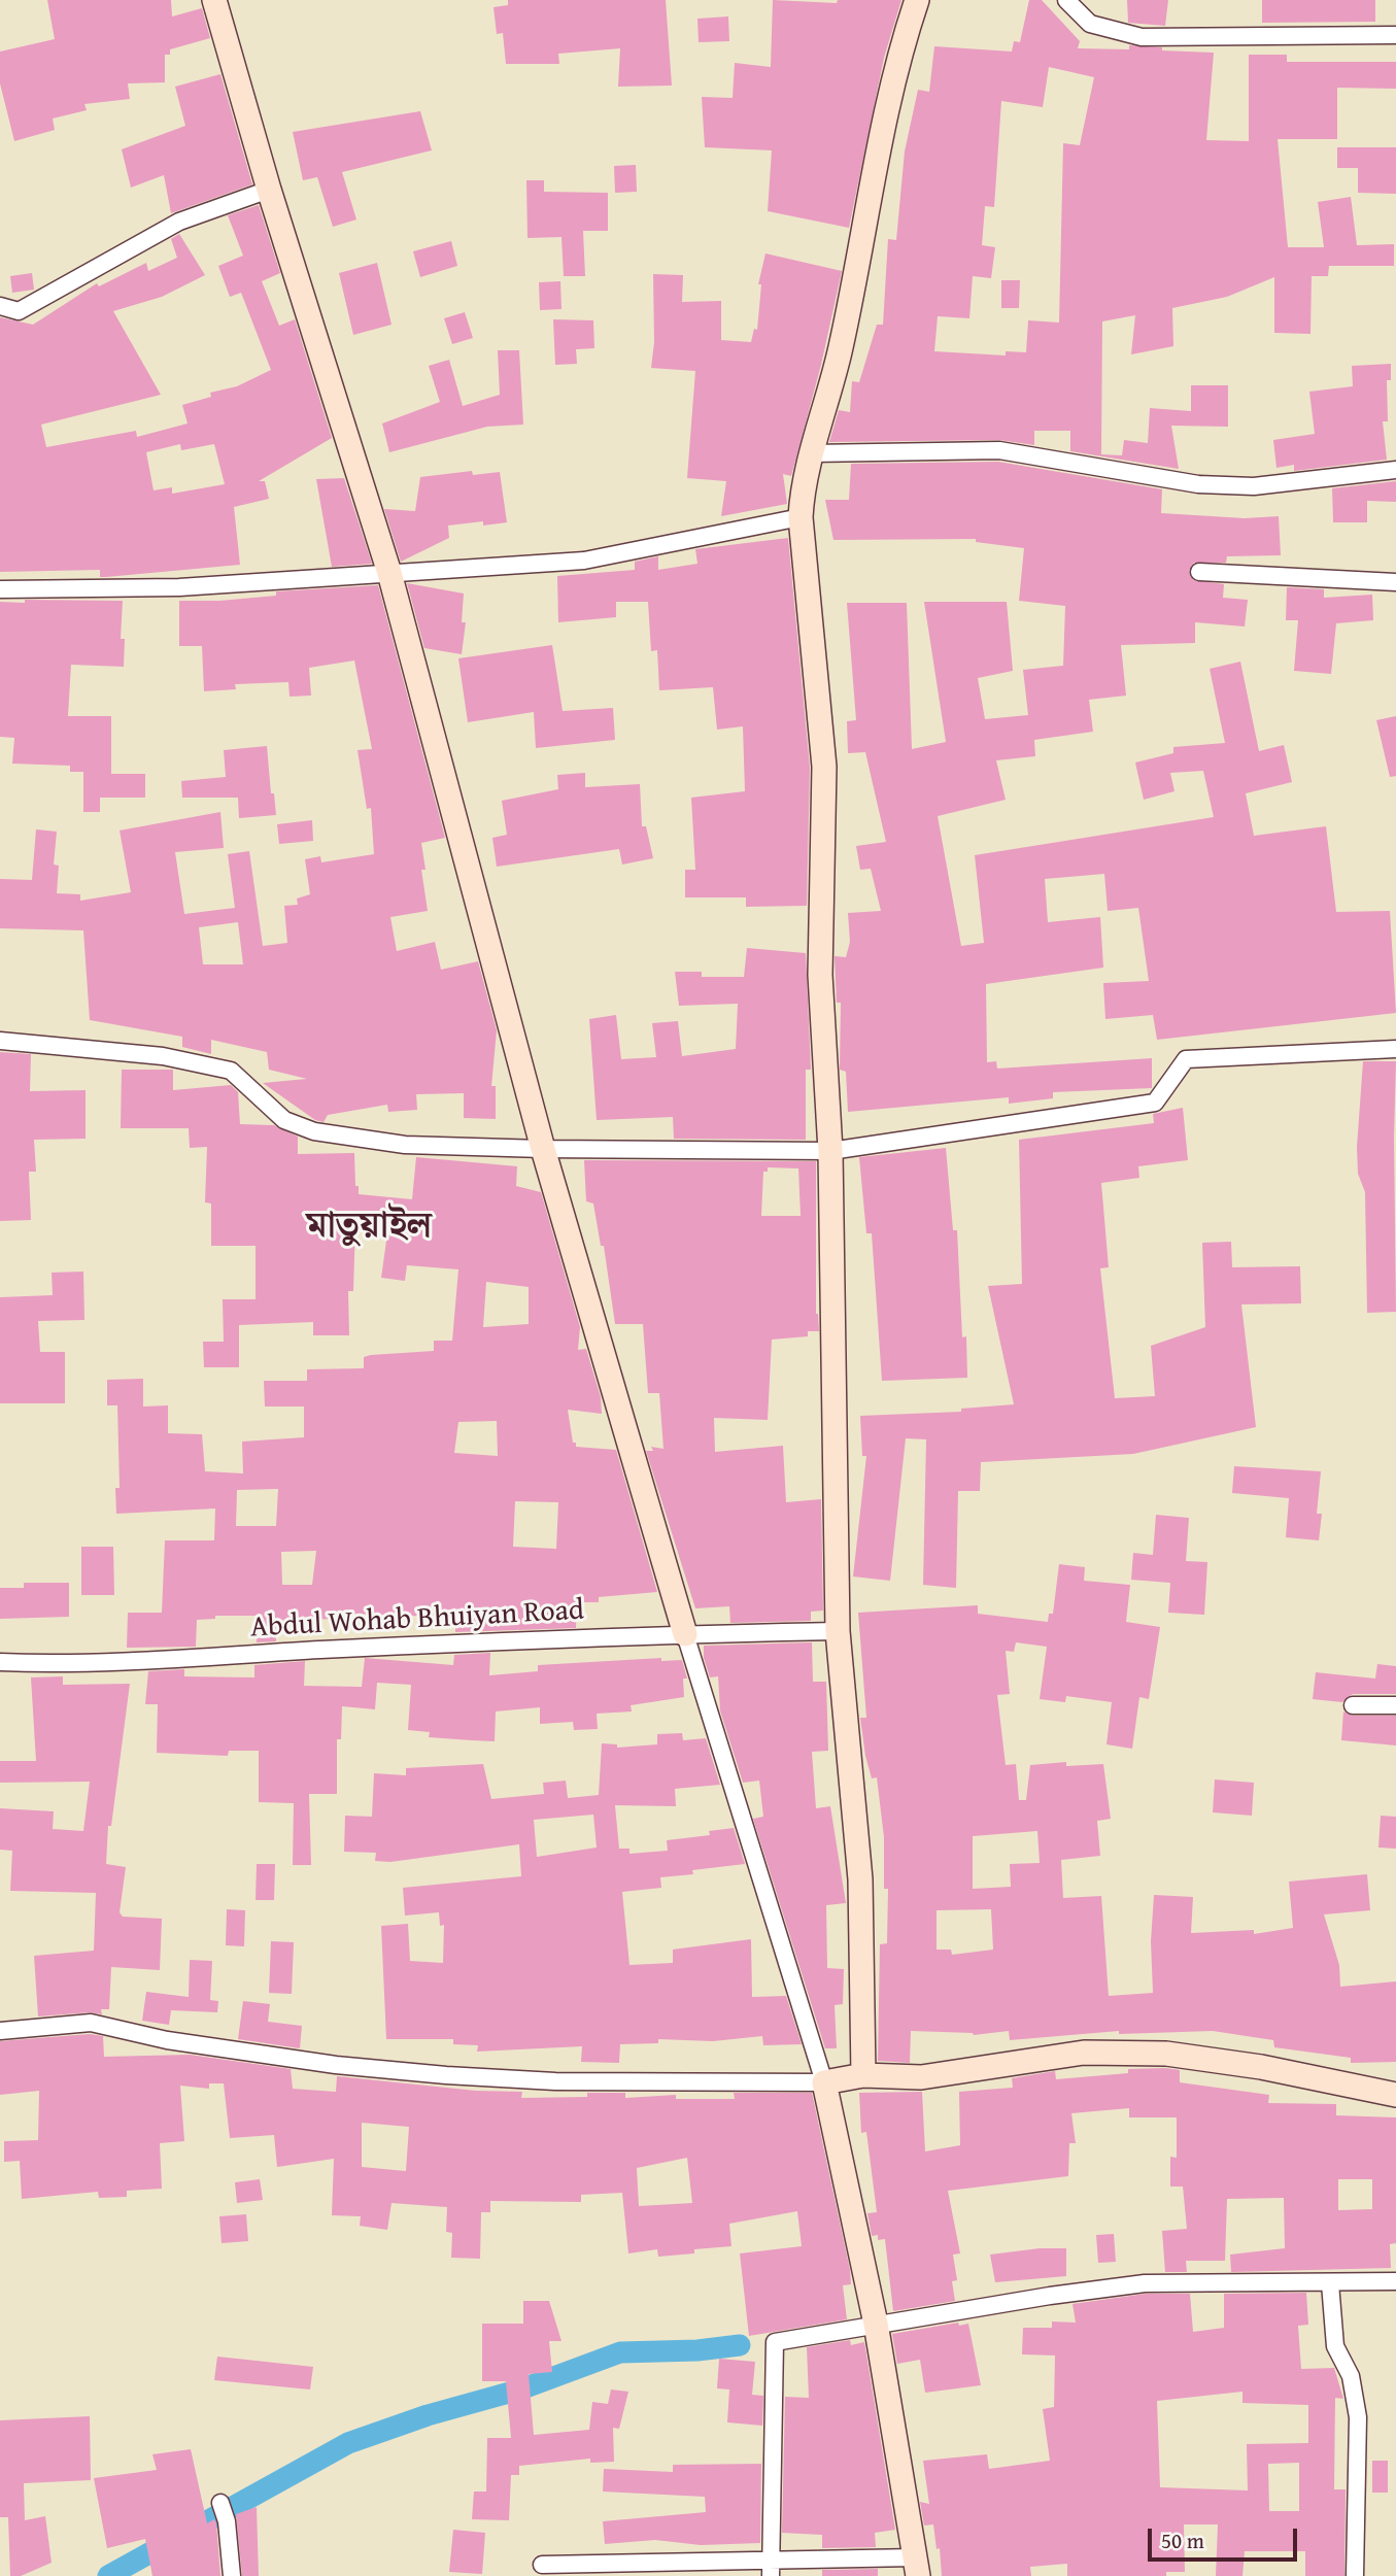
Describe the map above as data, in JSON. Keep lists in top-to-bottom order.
{
  "streets": {
    "street": ["Abdul Wohab Bhuiyan Road"]
  },
  "districts": ["মাতুয়াইল"],
  "scale_bar": "50 m"
}
